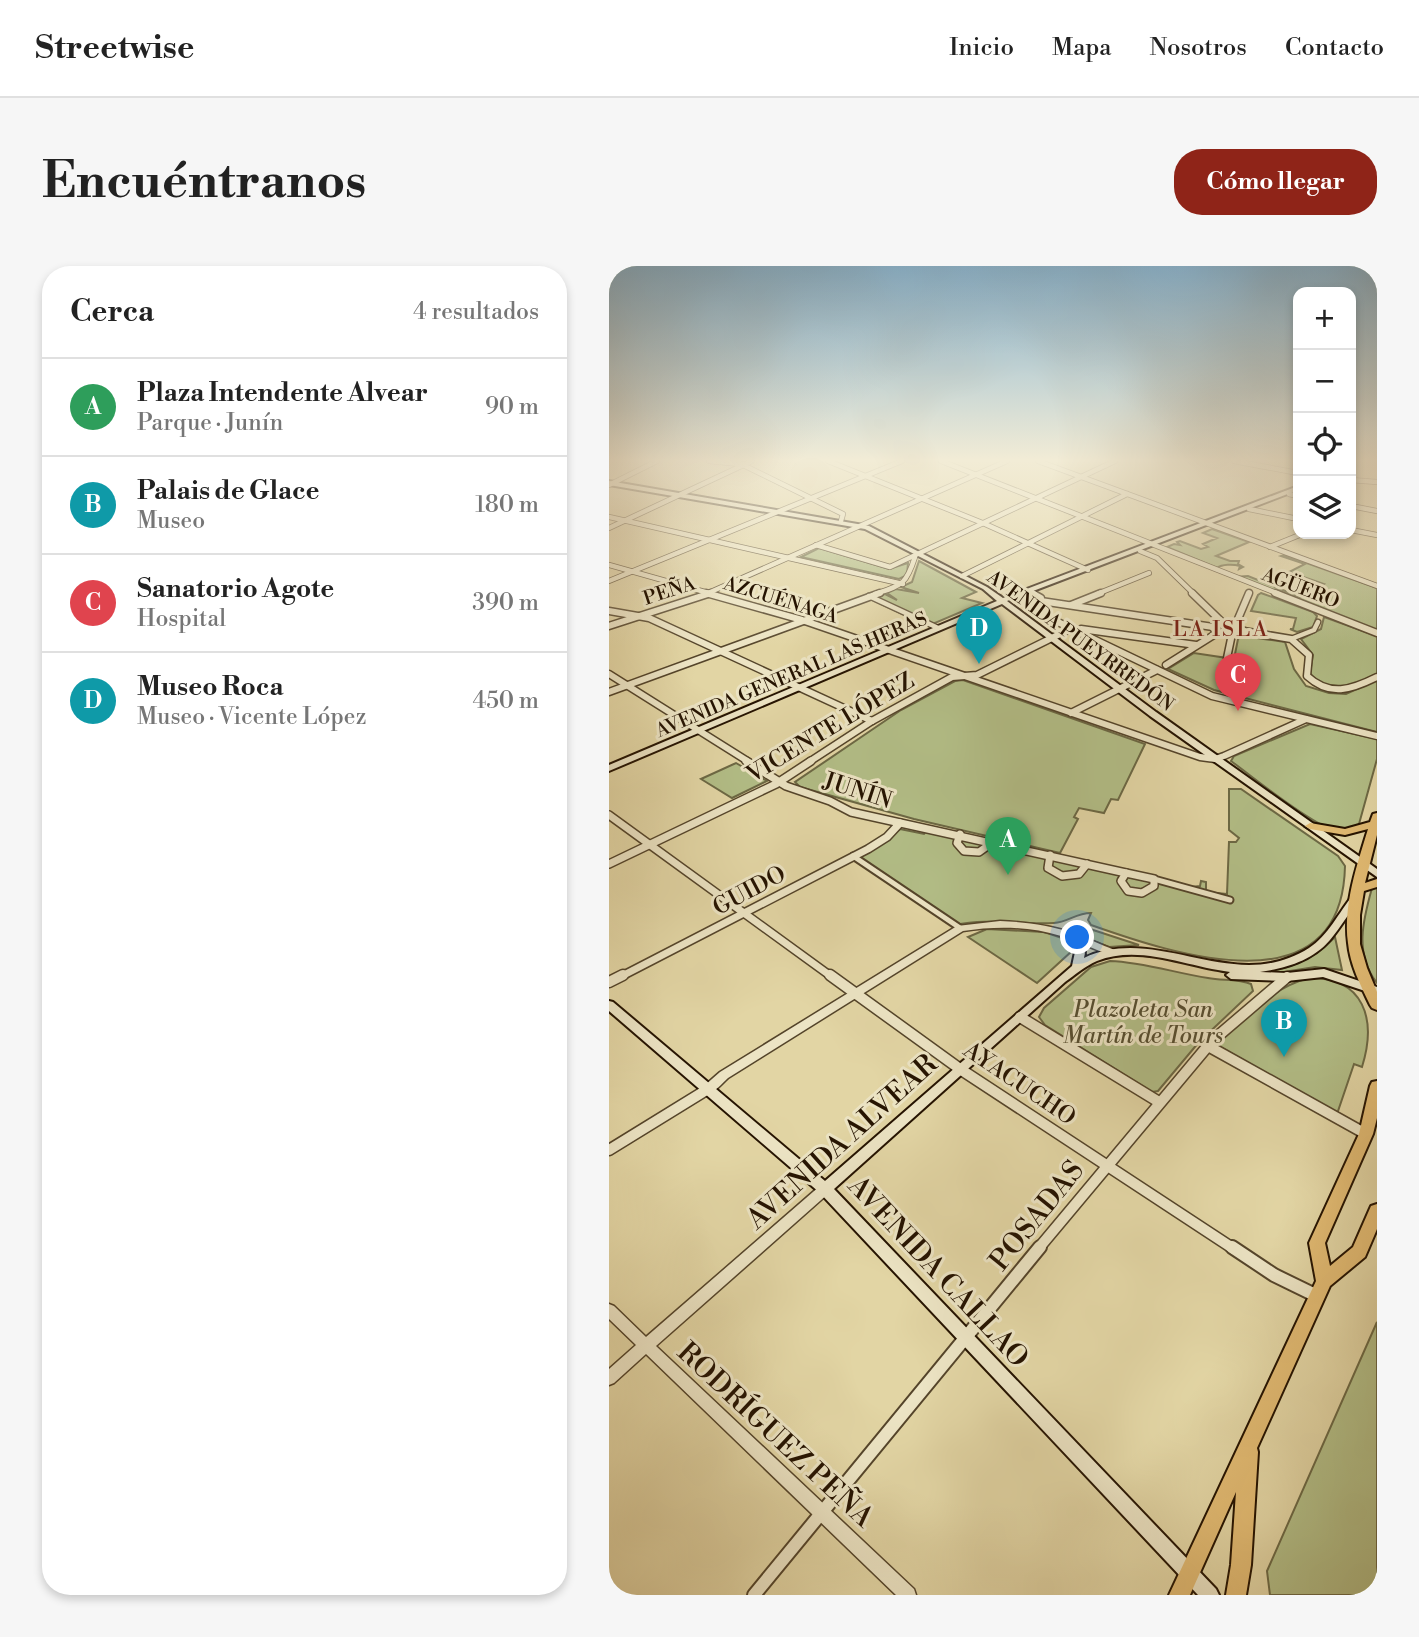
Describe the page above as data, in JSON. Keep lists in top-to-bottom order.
{
  "streets": {
    "main road": [
      "AVENIDA PUEYRREDÓN",
      "AVENIDA GENERAL LAS HERAS",
      "AVENIDA ALVEAR",
      "AVENIDA CALLAO"
    ],
    "street": [
      "AGÜERO",
      "PEÑA",
      "AZCUÉNAGA",
      "VICENTE LÓPEZ",
      "JUNÍN",
      "GUIDO",
      "AYACUCHO",
      "POSADAS",
      "RODRÍGUEZ PEÑA"
    ]
  },
  "crossings": [
    ["AGÜERO", "AVENIDA GENERAL LAS HERAS"],
    ["PEÑA", "AZCUÉNAGA"],
    ["PEÑA", "AVENIDA PUEYRREDÓN"],
    ["AZCUÉNAGA", "AVENIDA PUEYRREDÓN"],
    ["AZCUÉNAGA", "AVENIDA GENERAL LAS HERAS"],
    ["AZCUÉNAGA", "VICENTE LÓPEZ"],
    ["AVENIDA PUEYRREDÓN", "AVENIDA GENERAL LAS HERAS"],
    ["AVENIDA PUEYRREDÓN", "VICENTE LÓPEZ"],
    ["AVENIDA GENERAL LAS HERAS", "JUNÍN"],
    ["VICENTE LÓPEZ", "JUNÍN"],
    ["VICENTE LÓPEZ", "AYACUCHO"],
    ["JUNÍN", "GUIDO"],
    ["GUIDO", "AYACUCHO"],
    ["AYACUCHO", "AVENIDA ALVEAR"],
    ["AYACUCHO", "POSADAS"],
    ["AVENIDA ALVEAR", "AVENIDA CALLAO"],
    ["AVENIDA ALVEAR", "RODRÍGUEZ PEÑA"],
    ["POSADAS", "AVENIDA CALLAO"],
    ["POSADAS", "RODRÍGUEZ PEÑA"]
  ],
  "districts": ["LA ISLA"],
  "parks": ["Plazoleta San Martín de Tours"],
  "page": {
    "header": "Streetwise",
    "nav": [
      "Inicio",
      "Mapa",
      "Nosotros",
      "Contacto"
    ],
    "buttons": "Cómo llegar",
    "title": "Encuéntranos",
    "heading": ["Cerca", "4 resultados"],
    "map_buttons": ["+", "−"],
    "list": [
      {
        "mark": "A",
        "name": "Plaza Intendente Alvear",
        "note": "Parque · Junín",
        "value": "90 m"
      },
      {
        "mark": "B",
        "name": "Palais de Glace",
        "note": "Museo",
        "value": "180 m"
      },
      {
        "mark": "C",
        "name": "Sanatorio Agote",
        "note": "Hospital",
        "value": "390 m"
      },
      {
        "mark": "D",
        "name": "Museo Roca",
        "note": "Museo · Vicente López",
        "value": "450 m"
      }
    ],
    "pins": [
      "D",
      "C",
      "A",
      "B"
    ]
  }
}
